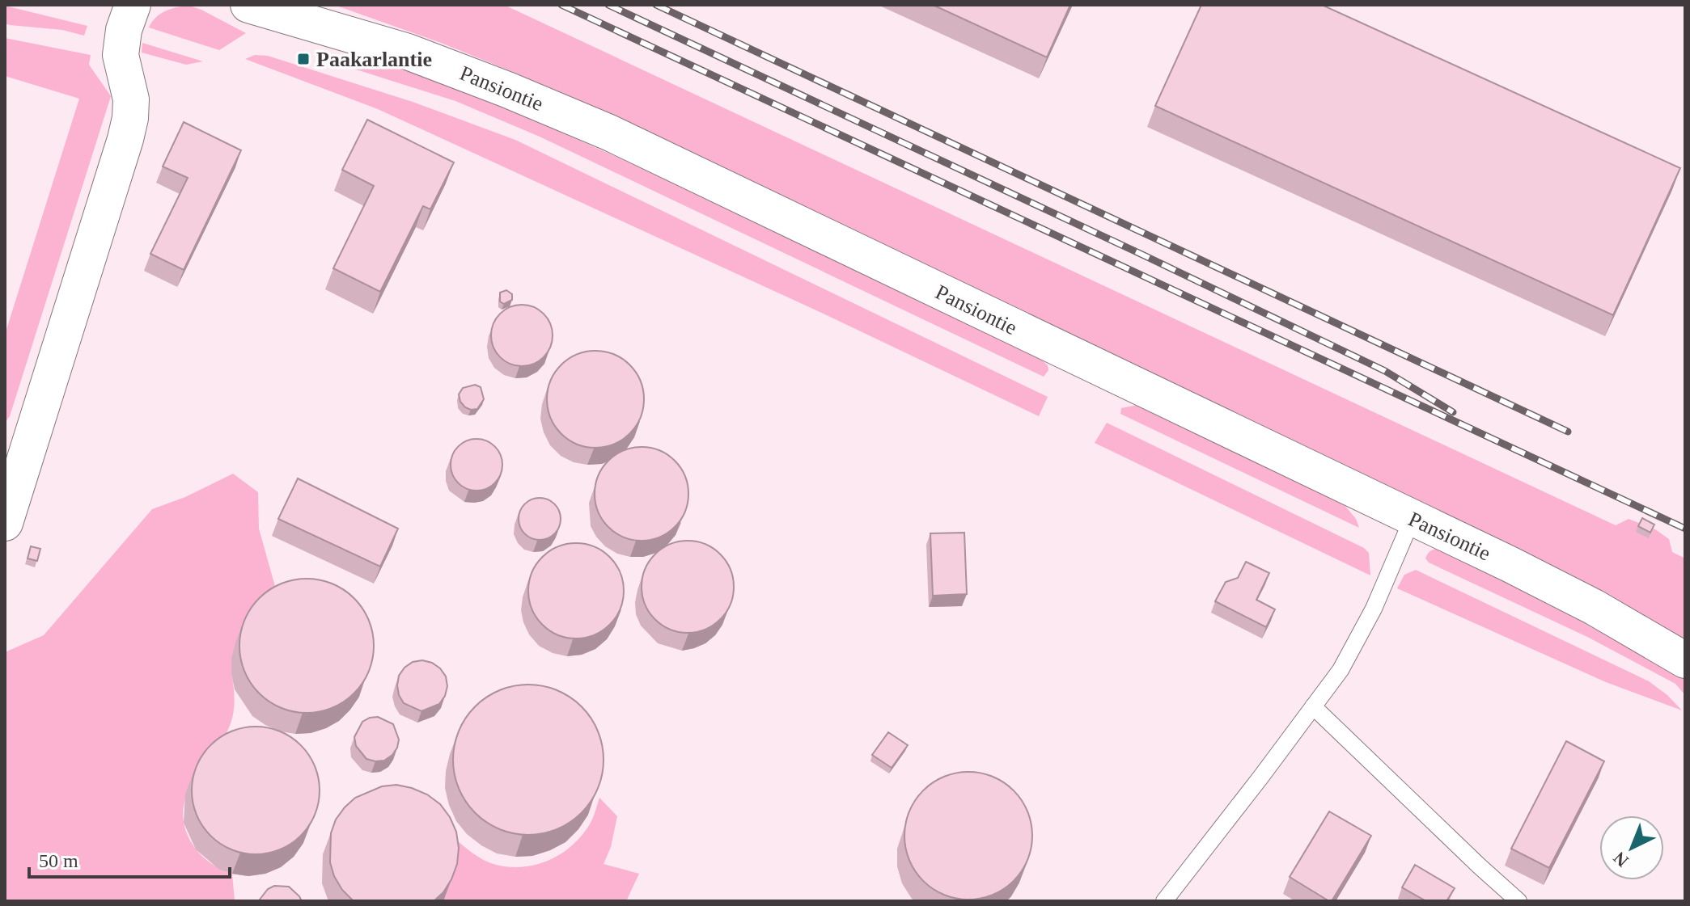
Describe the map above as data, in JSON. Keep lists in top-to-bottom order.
{
  "streets": {
    "street": ["Pansiontie"]
  },
  "places": {
    "transit": ["Paakarlantie"]
  },
  "scale_bar": "50 m",
  "north": "bottom left"
}
